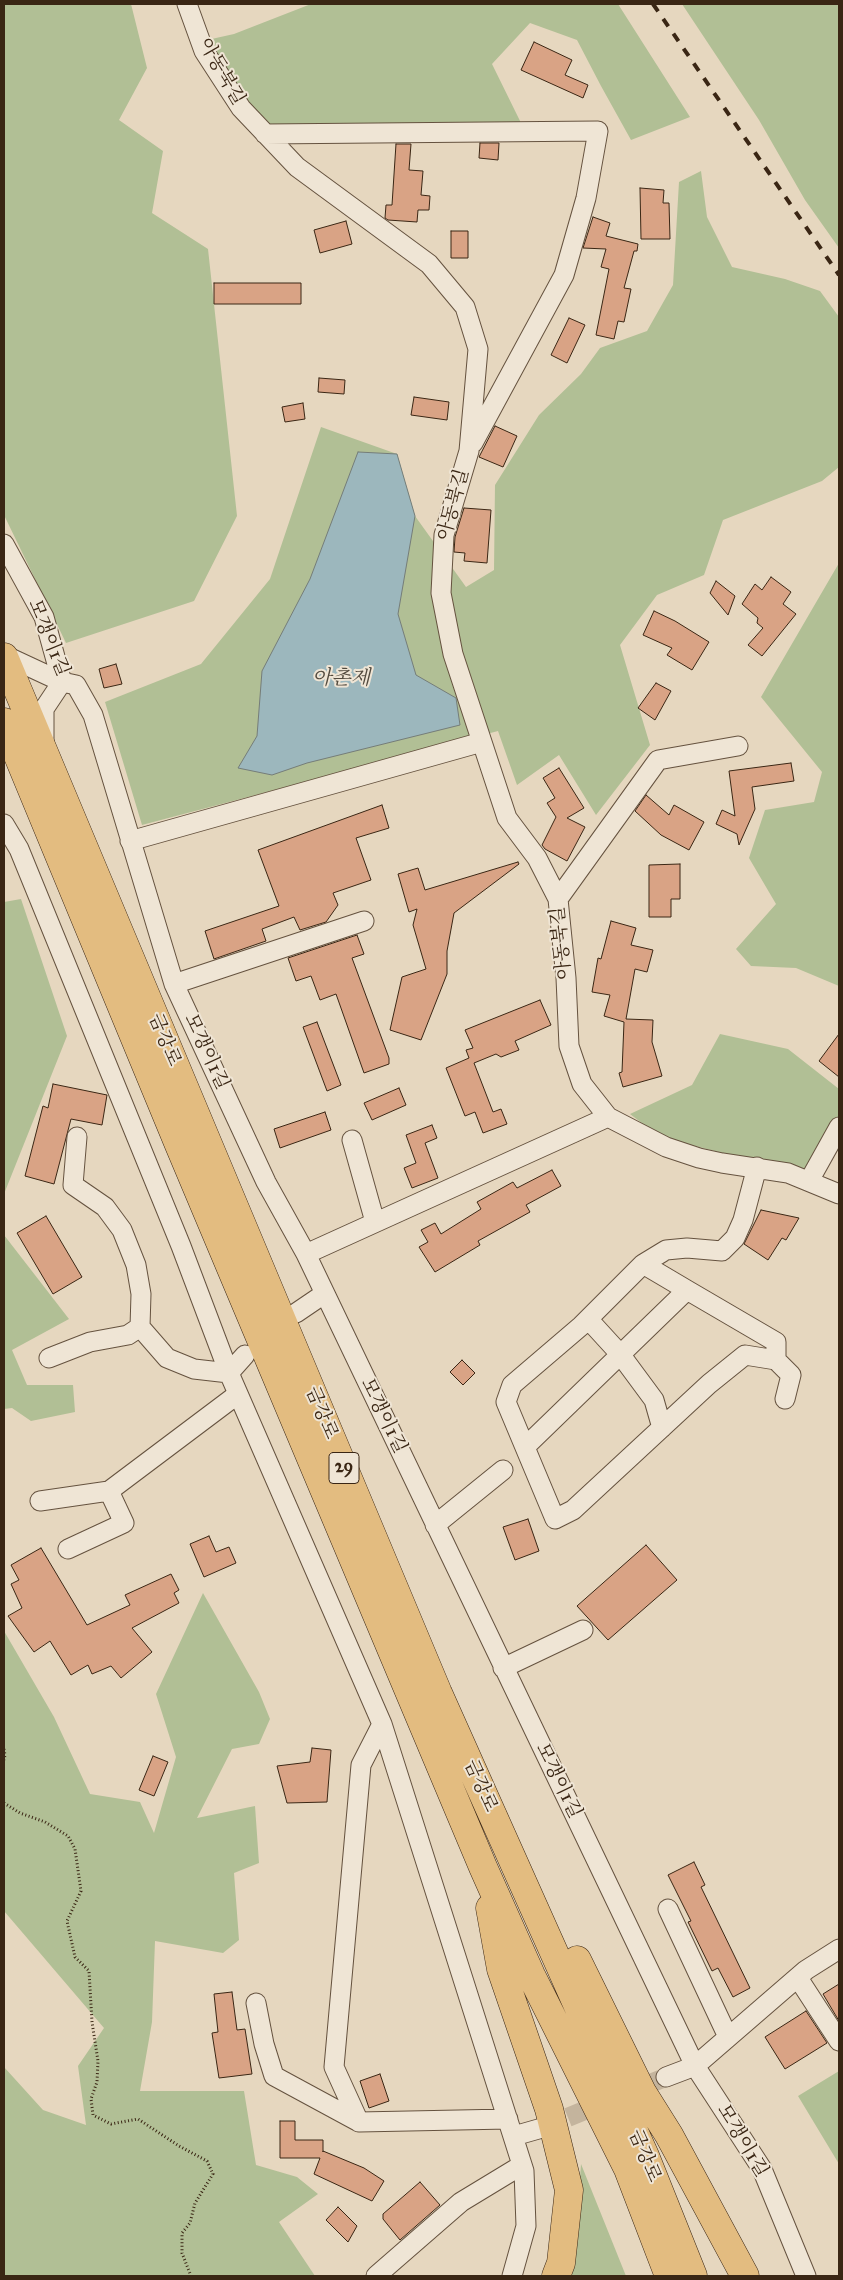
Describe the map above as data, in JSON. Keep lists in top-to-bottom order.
{
  "streets": {
    "highway": ["금강로", "29"],
    "street": ["아동북길", "모갱이1길"]
  },
  "water": ["아촌제"]
}
